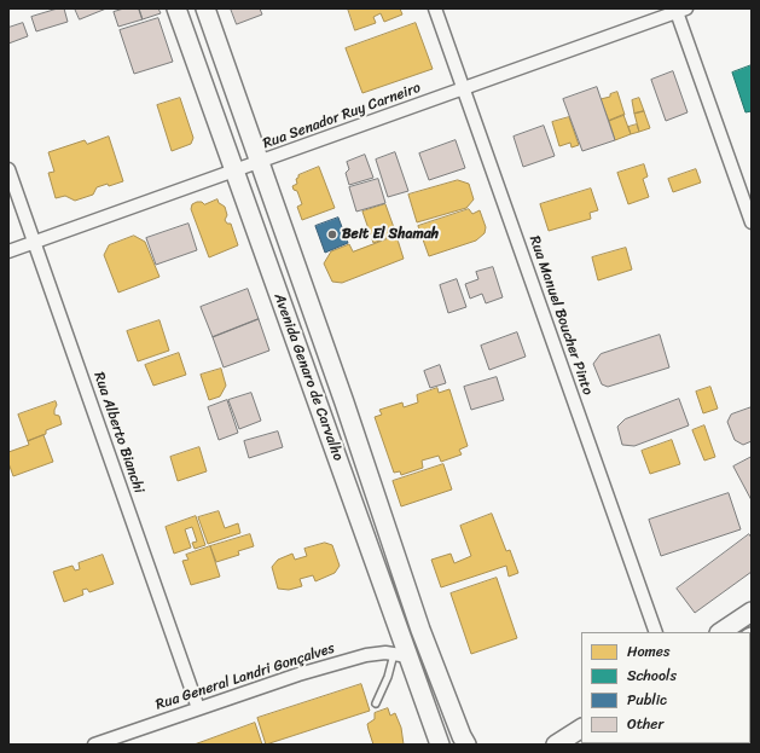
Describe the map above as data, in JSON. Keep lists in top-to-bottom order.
{
  "streets": {
    "street": [
      "Rua Senador Ruy Carneiro",
      "Rua Manuel Boucher Pinto",
      "Avenida Genaro de Carvalho",
      "Rua Alberto Bianchi",
      "Rua General Landri Gonçalves"
    ]
  },
  "crossings": [
    ["Rua Senador Ruy Carneiro", "Rua Manuel Boucher Pinto"],
    ["Rua Senador Ruy Carneiro", "Avenida Genaro de Carvalho"],
    ["Rua Senador Ruy Carneiro", "Rua Alberto Bianchi"],
    ["Avenida Genaro de Carvalho", "Rua General Landri Gonçalves"],
    ["Rua Alberto Bianchi", "Rua General Landri Gonçalves"]
  ],
  "places": ["Beit El Shamah"],
  "legend": [
    "Homes",
    "Schools",
    "Public",
    "Other"
  ]
}
